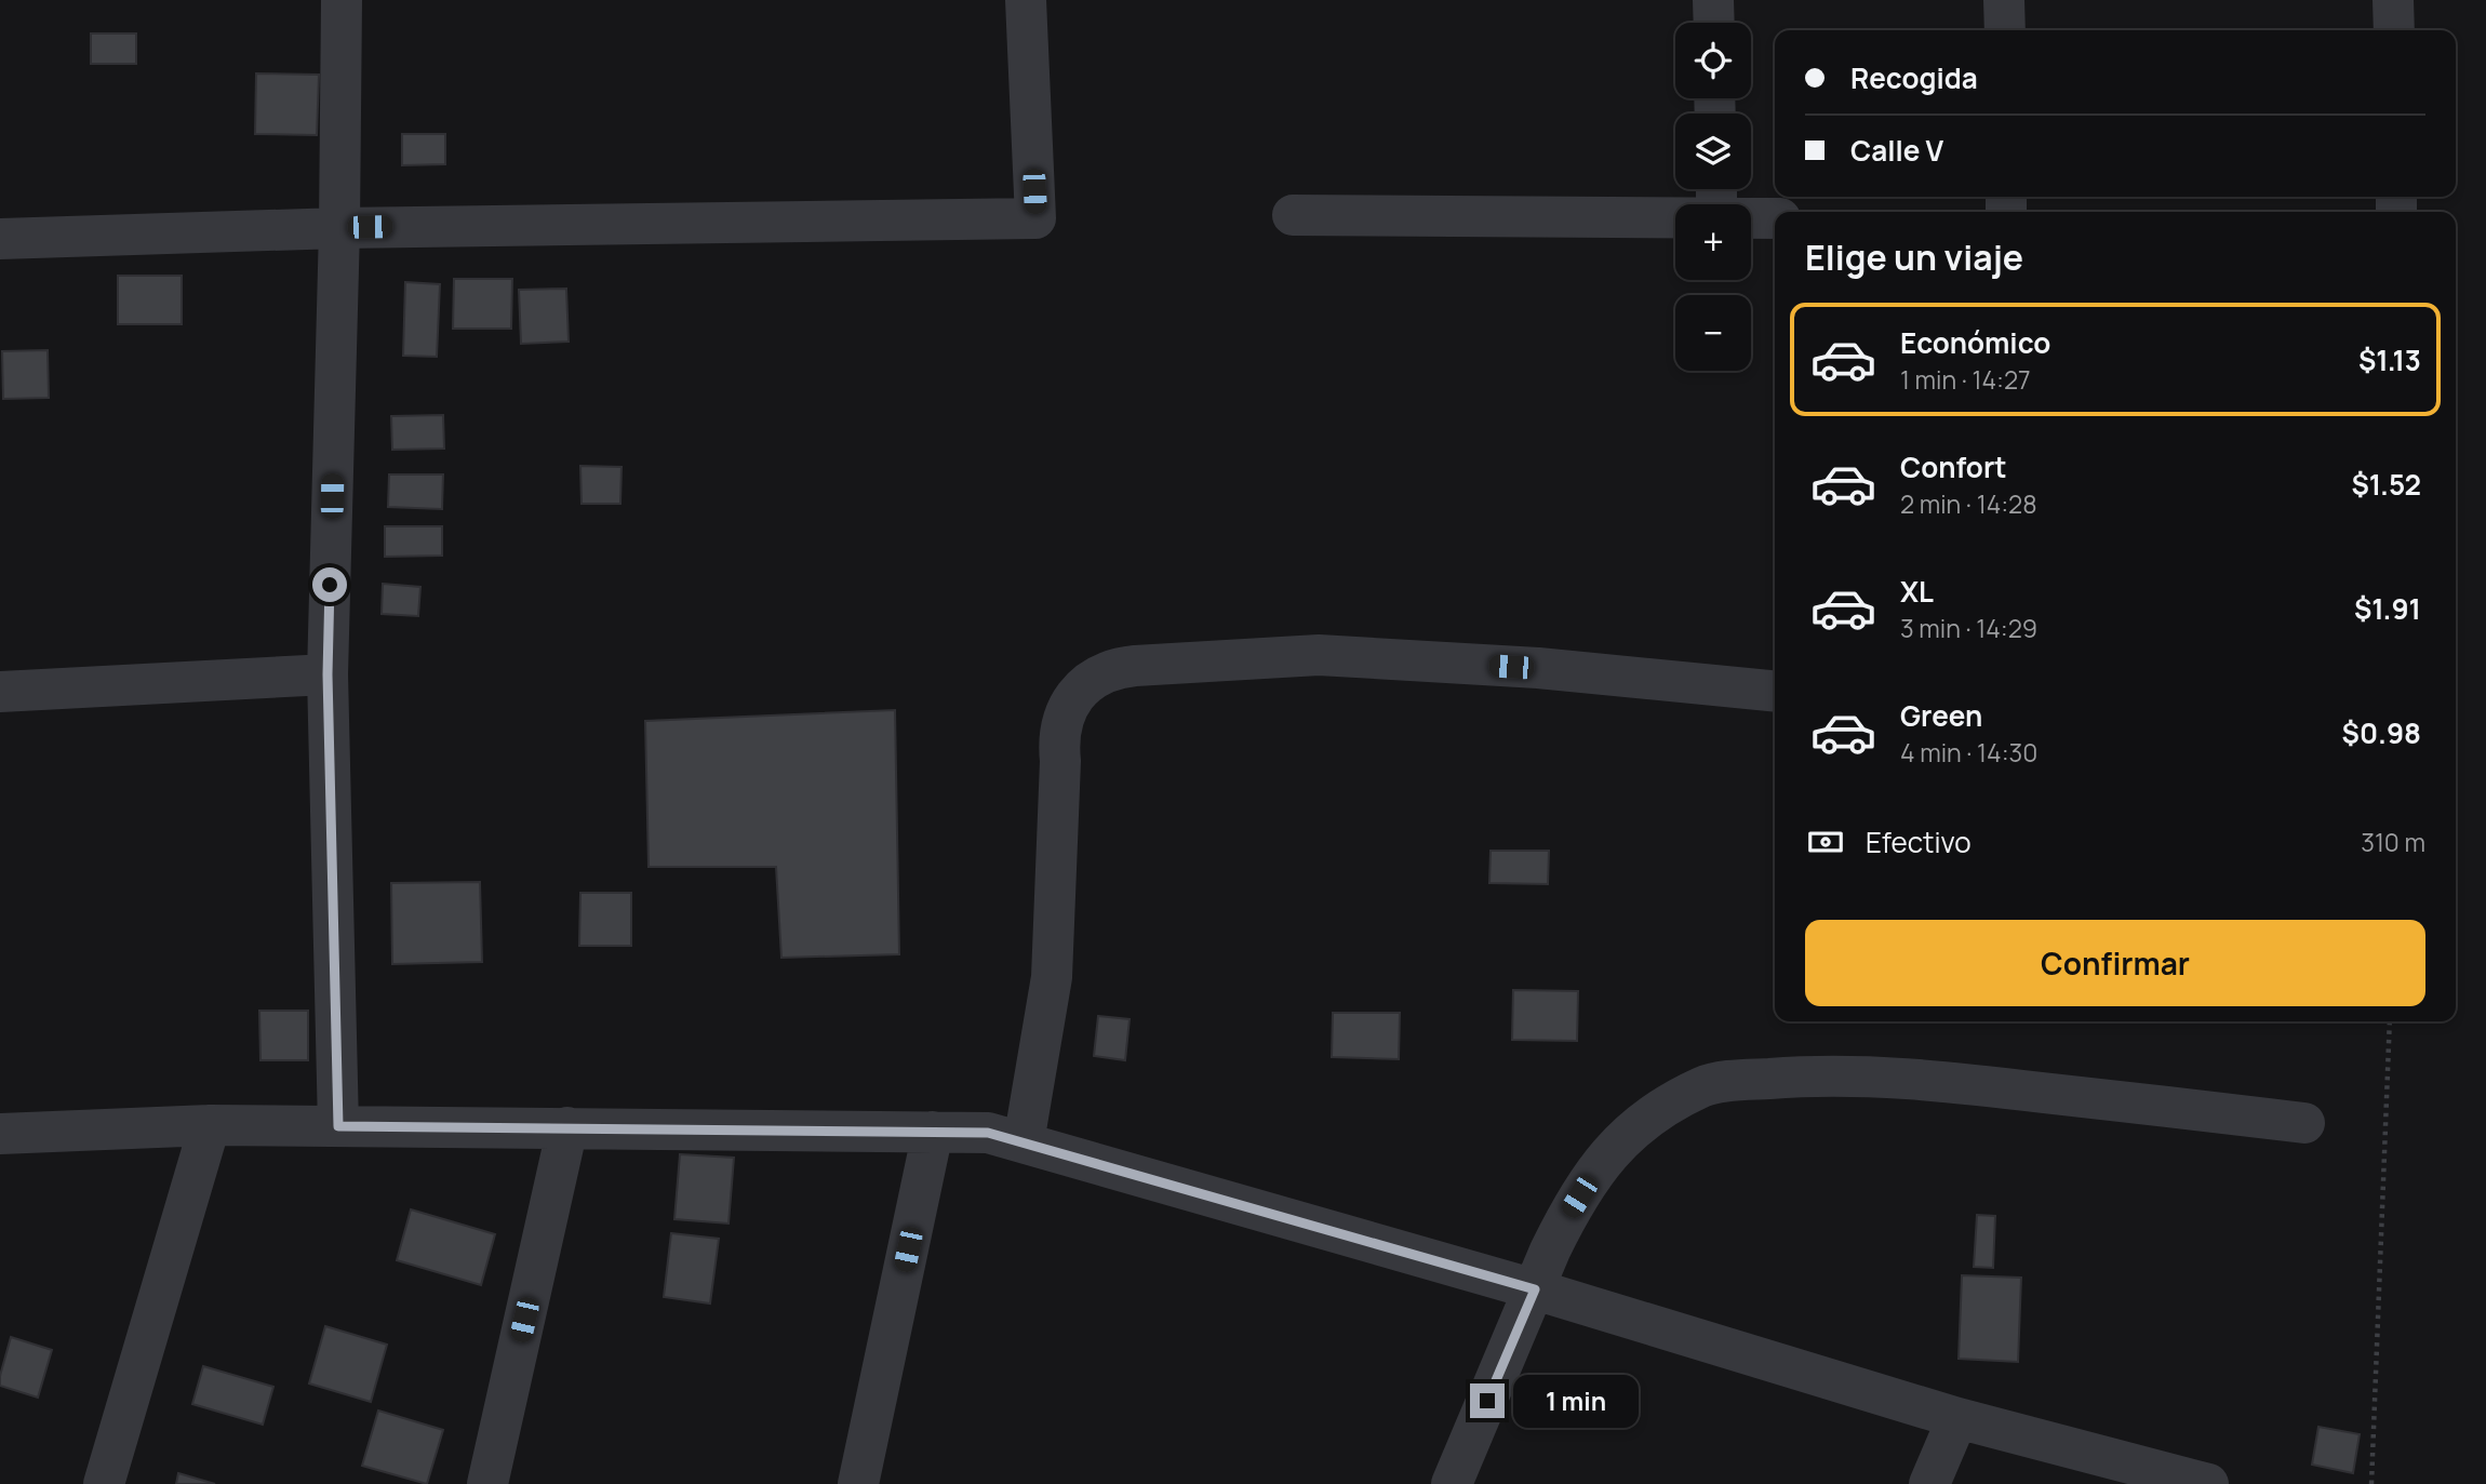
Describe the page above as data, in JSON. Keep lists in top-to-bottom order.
{
  "page": {
    "map_buttons": ["+", "−"],
    "banner": ["Recogida", "Calle V"],
    "heading": "Elige un viaje",
    "list": [
      {
        "name": "Económico",
        "note": "1 min · 14:27",
        "value": "$1.13"
      },
      {
        "name": "Confort",
        "note": "2 min · 14:28",
        "value": "$1.52"
      },
      {
        "name": "XL",
        "note": "3 min · 14:29",
        "value": "$1.91"
      },
      {
        "name": "Green",
        "note": "4 min · 14:30",
        "value": "$0.98"
      }
    ],
    "pay": ["Efectivo", "310 m"],
    "buttons": "Confirmar",
    "bubble": "1 min"
  }
}
